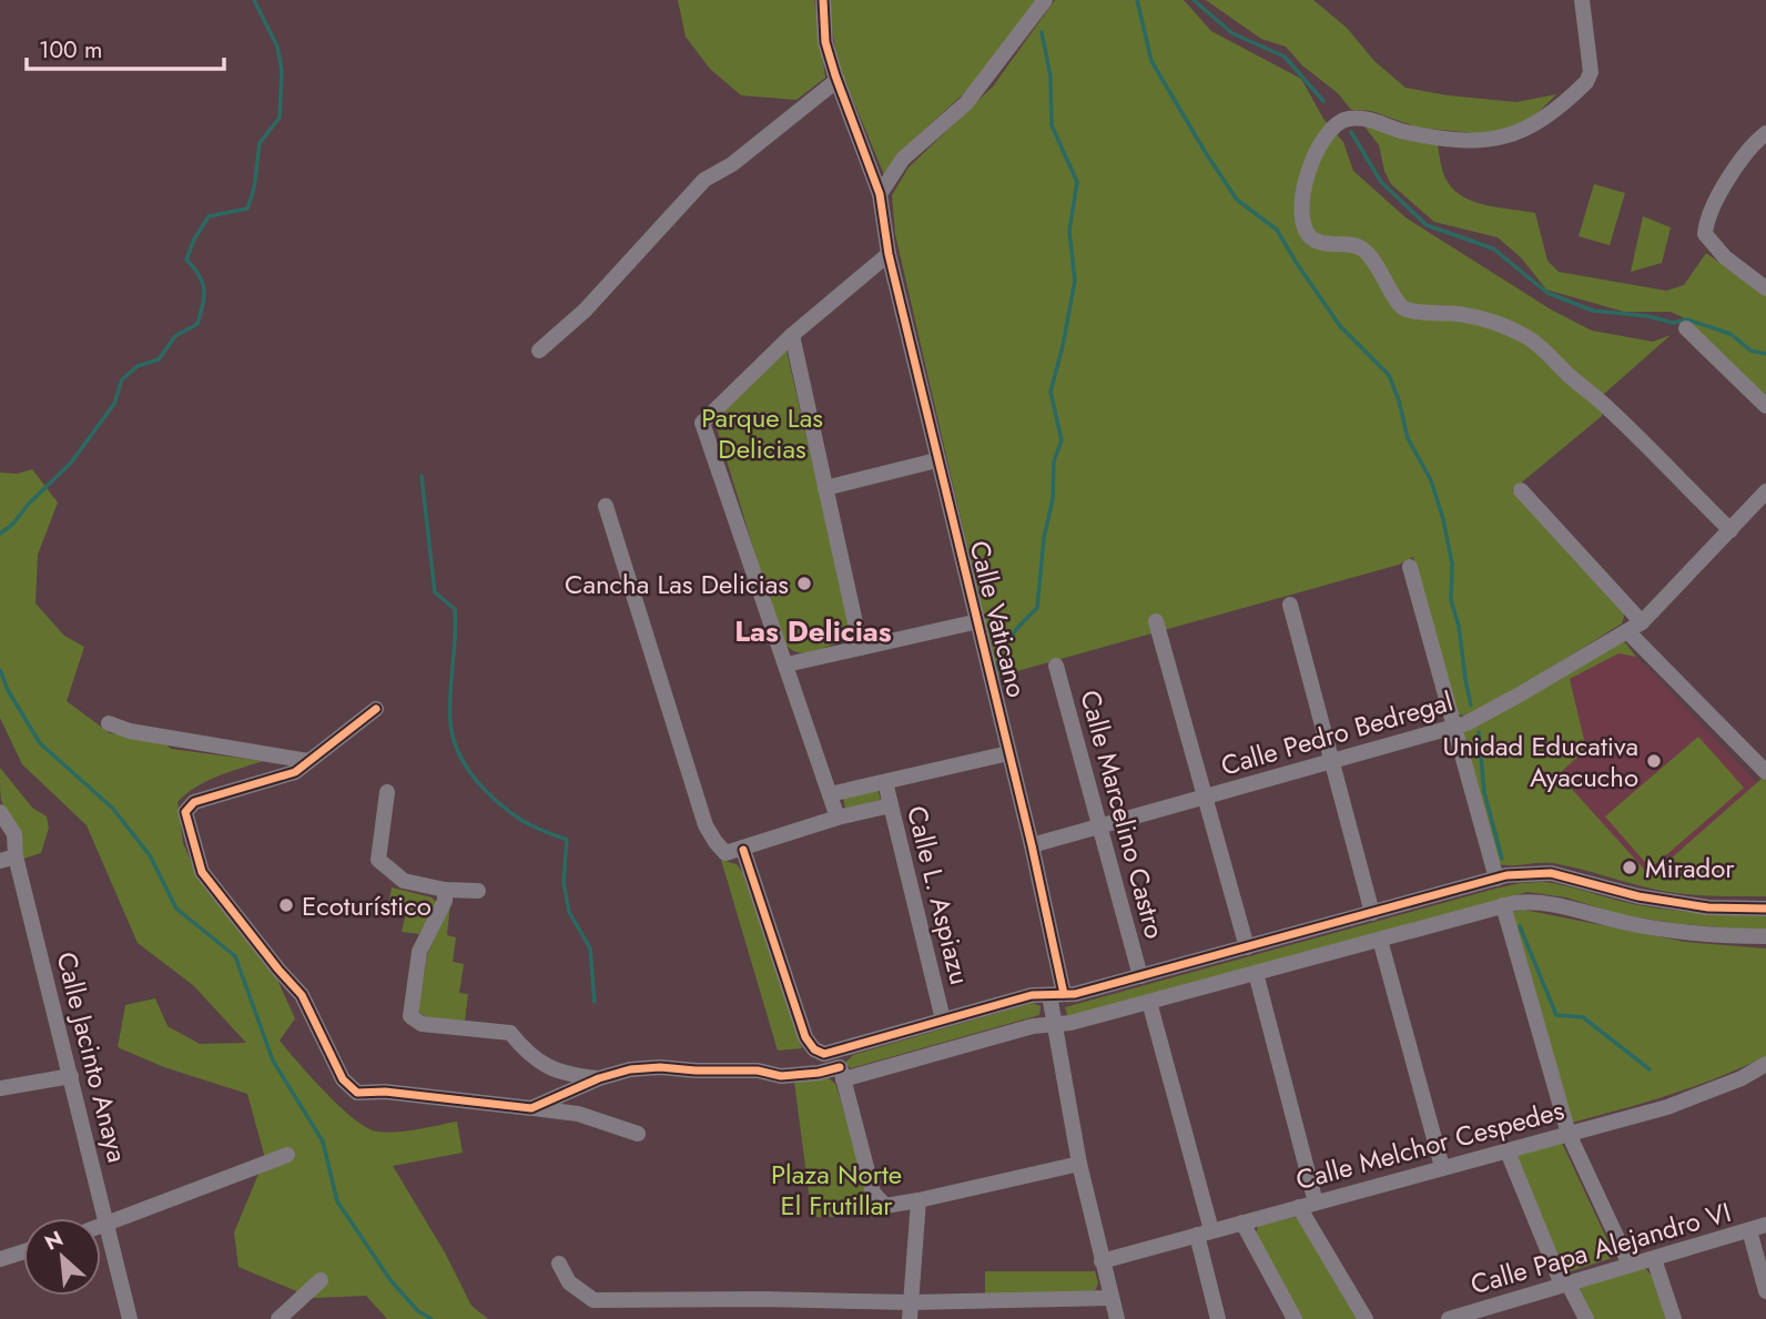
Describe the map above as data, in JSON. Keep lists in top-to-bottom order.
{
  "streets": {
    "street": [
      "Calle Vaticano",
      "Calle Pedro Bedregal",
      "Calle Marcelino Castro",
      "Calle L. Aspiazu",
      "Calle Jacinto Anaya",
      "Calle Melchor Cespedes",
      "Calle Papa Alejandro VI"
    ]
  },
  "crossings": [
    ["Calle Vaticano", "Calle Pedro Bedregal"],
    ["Calle Vaticano", "Calle Melchor Cespedes"],
    ["Calle Pedro Bedregal", "Calle Marcelino Castro"]
  ],
  "districts": ["Las Delicias"],
  "parks": ["Parque Las Delicias", "Plaza Norte El Frutillar"],
  "places": [
    "Cancha Las Delicias",
    "Unidad Educativa Ayacucho",
    "Mirador",
    "Ecoturístico"
  ],
  "scale_bar": "100 m",
  "north": "top left"
}
